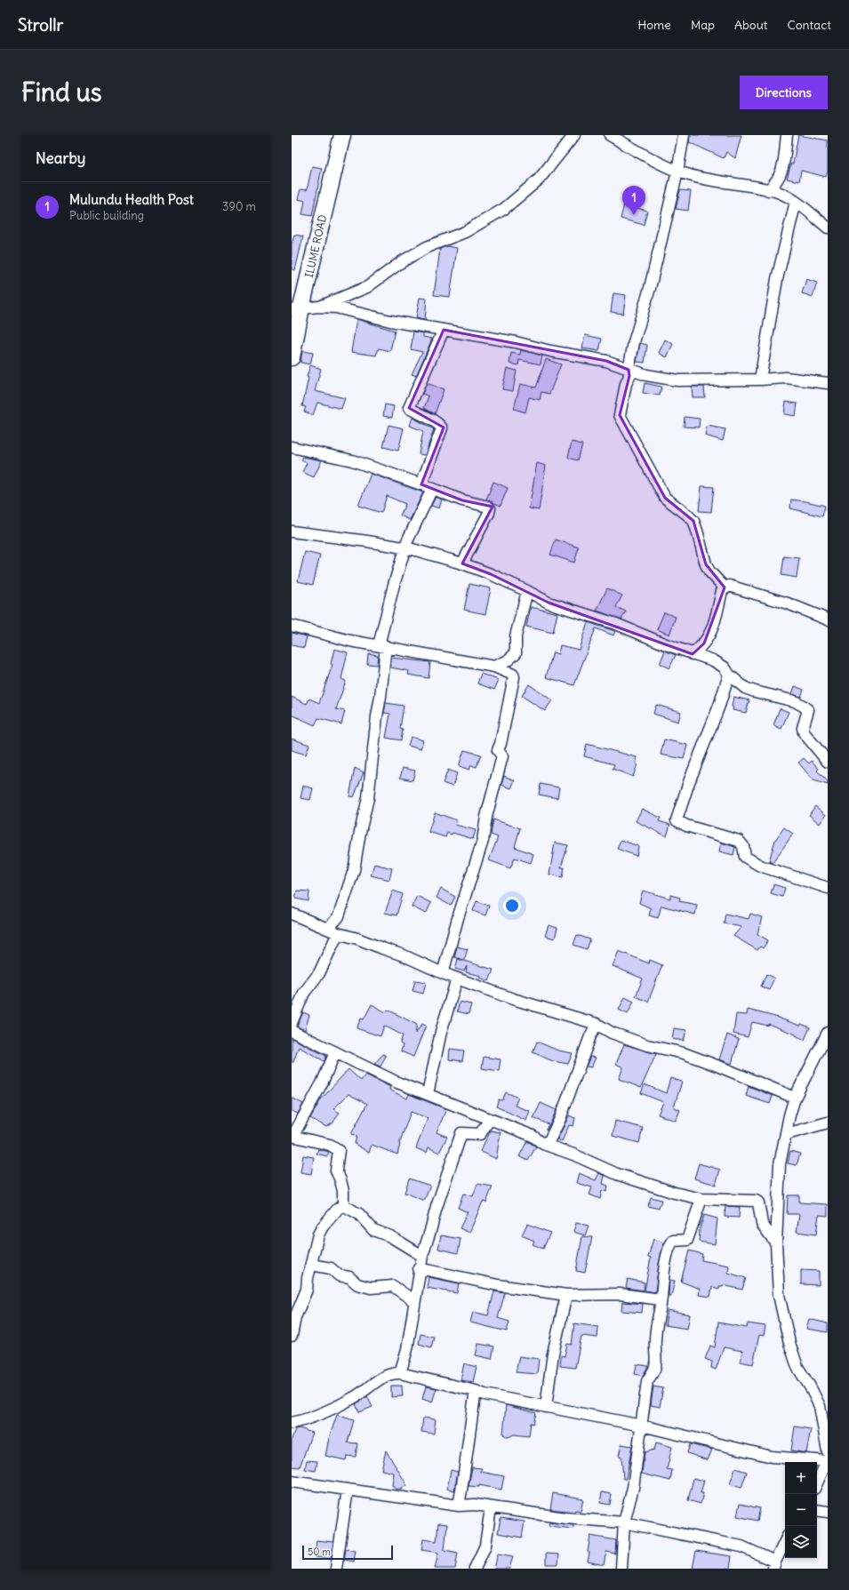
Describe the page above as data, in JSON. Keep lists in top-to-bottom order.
{
  "streets": {
    "street": ["ILUME ROAD"]
  },
  "scale_bar": "50 m",
  "page": {
    "header": "Strollr",
    "nav": [
      "Home",
      "Map",
      "About",
      "Contact"
    ],
    "buttons": "Directions",
    "title": "Find us",
    "heading": "Nearby",
    "list": [
      {
        "mark": "1",
        "name": "Mulundu Health Post",
        "note": "Public building",
        "value": "390 m"
      }
    ],
    "pins": "1",
    "map_buttons": ["+", "−"],
    "scale": "50 m"
  }
}
